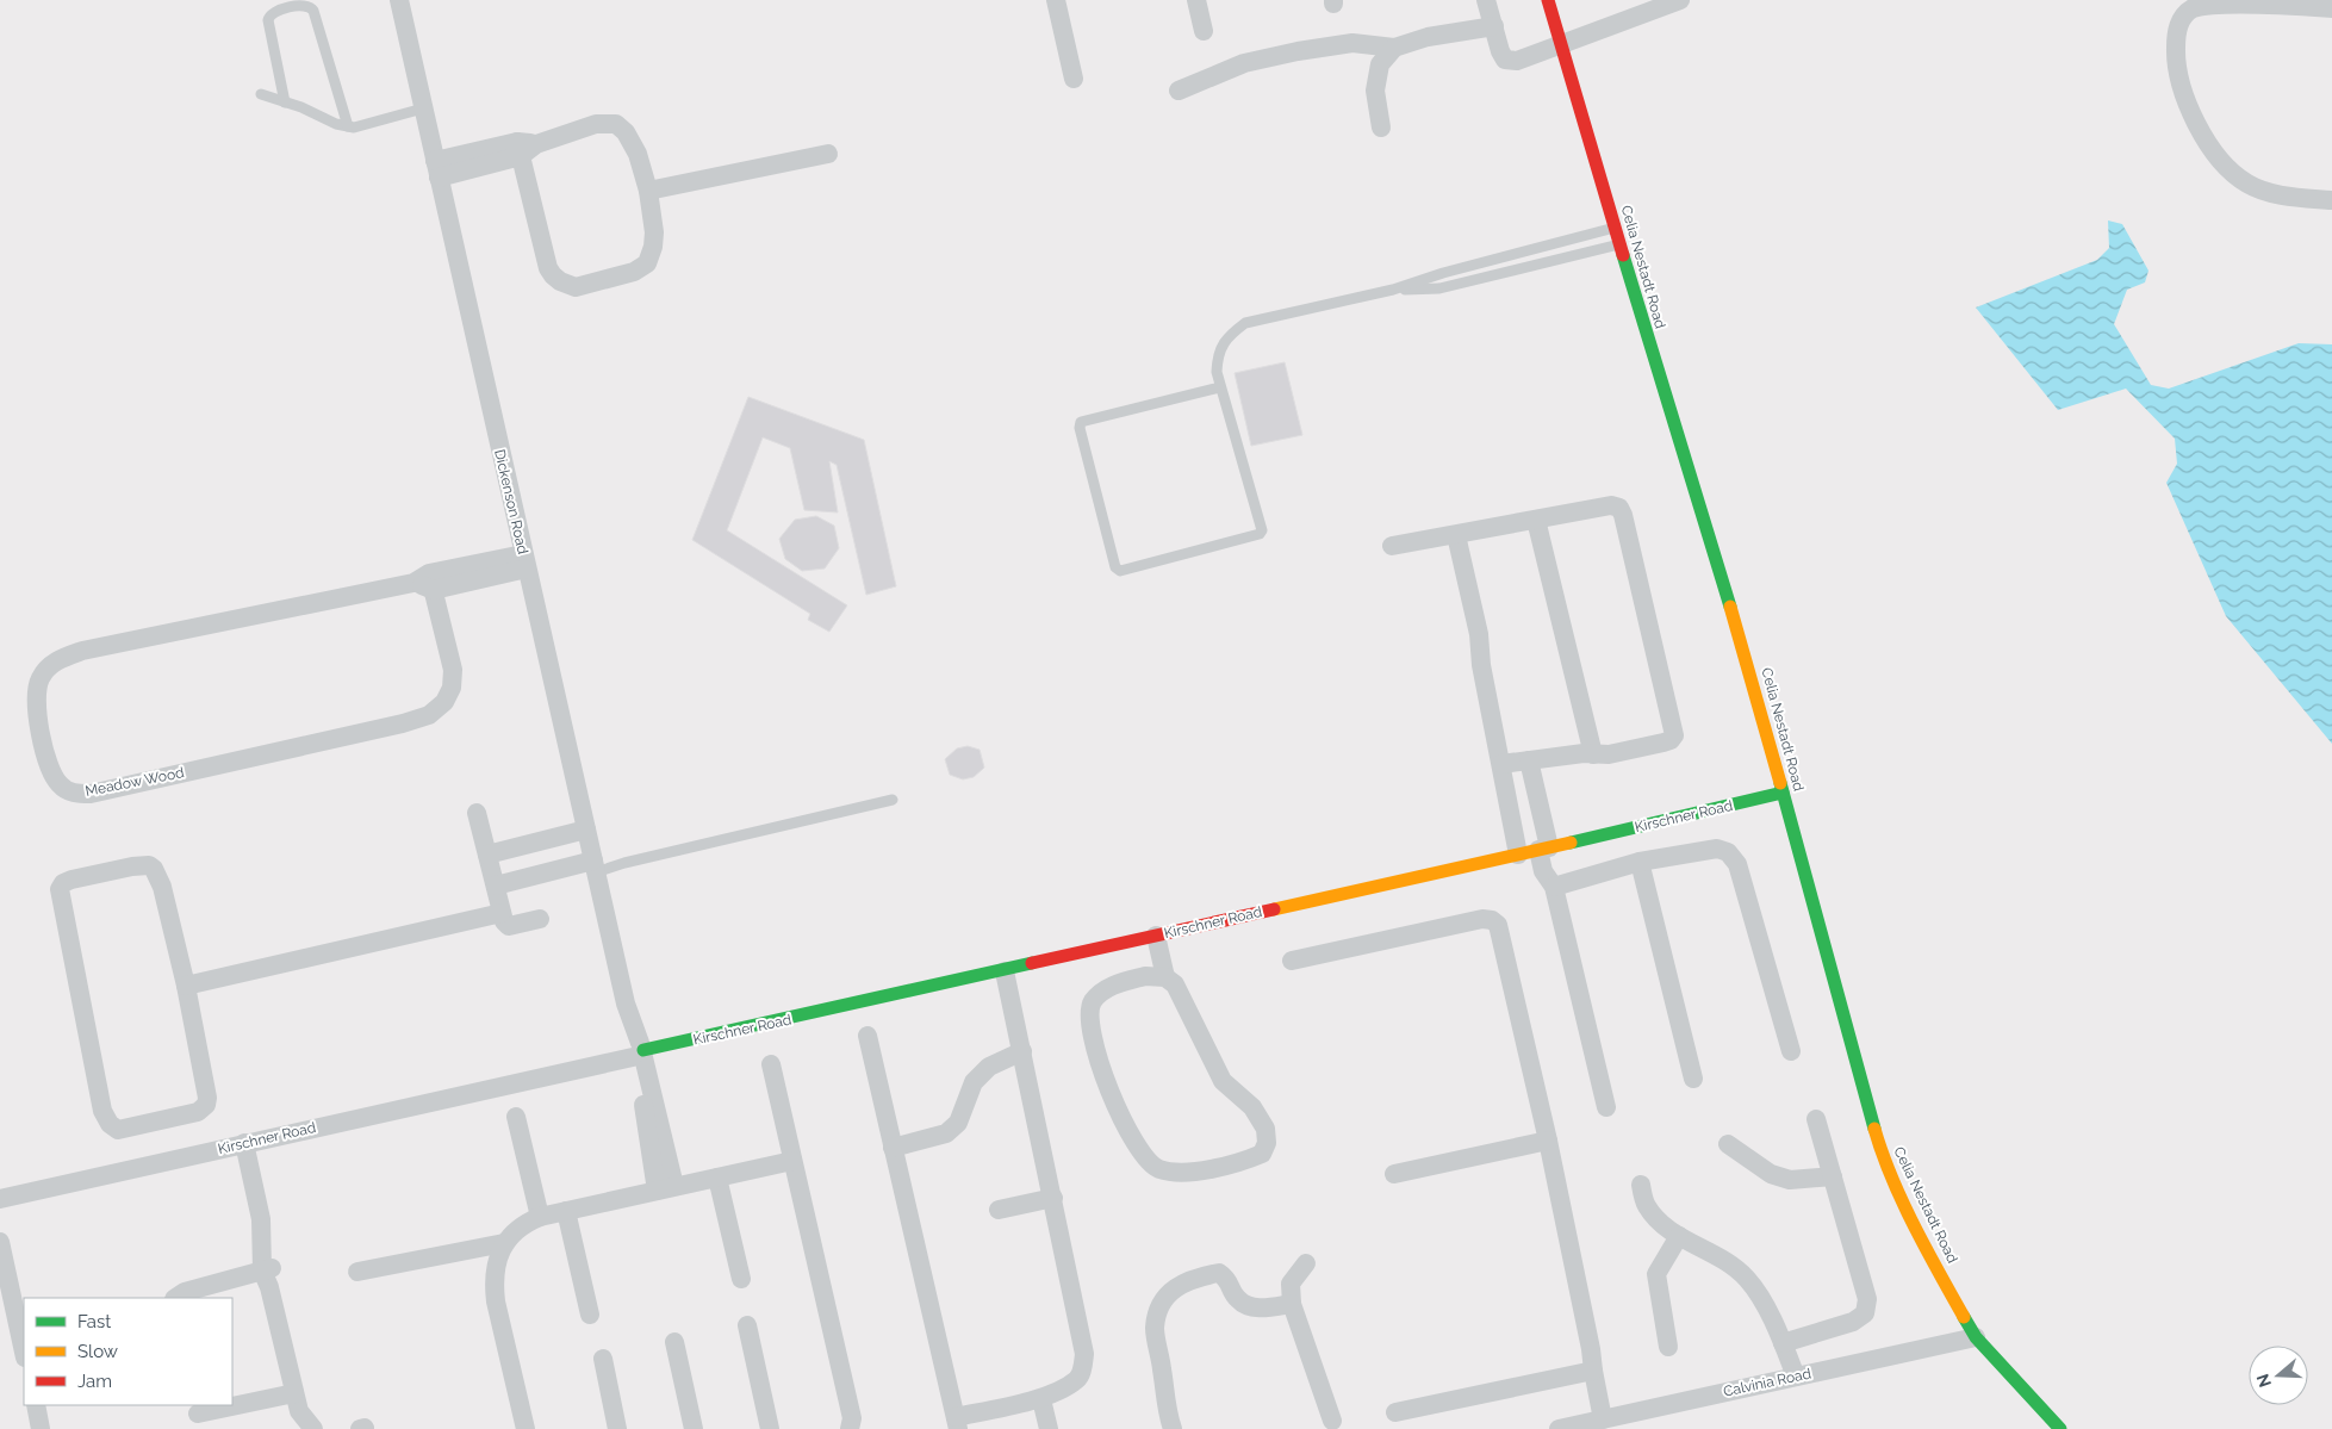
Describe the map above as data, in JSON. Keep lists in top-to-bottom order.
{
  "streets": {
    "street": [
      "Celia Nestadt Road",
      "Dickenson Road",
      "Meadow Wood",
      "Kirschner Road",
      "Calvinia Road"
    ]
  },
  "crossings": [
    ["Celia Nestadt Road", "Kirschner Road"],
    ["Celia Nestadt Road", "Calvinia Road"],
    ["Dickenson Road", "Meadow Wood"],
    ["Dickenson Road", "Kirschner Road"]
  ],
  "legend": ["Fast", "Slow", "Jam"],
  "north": "left"
}
